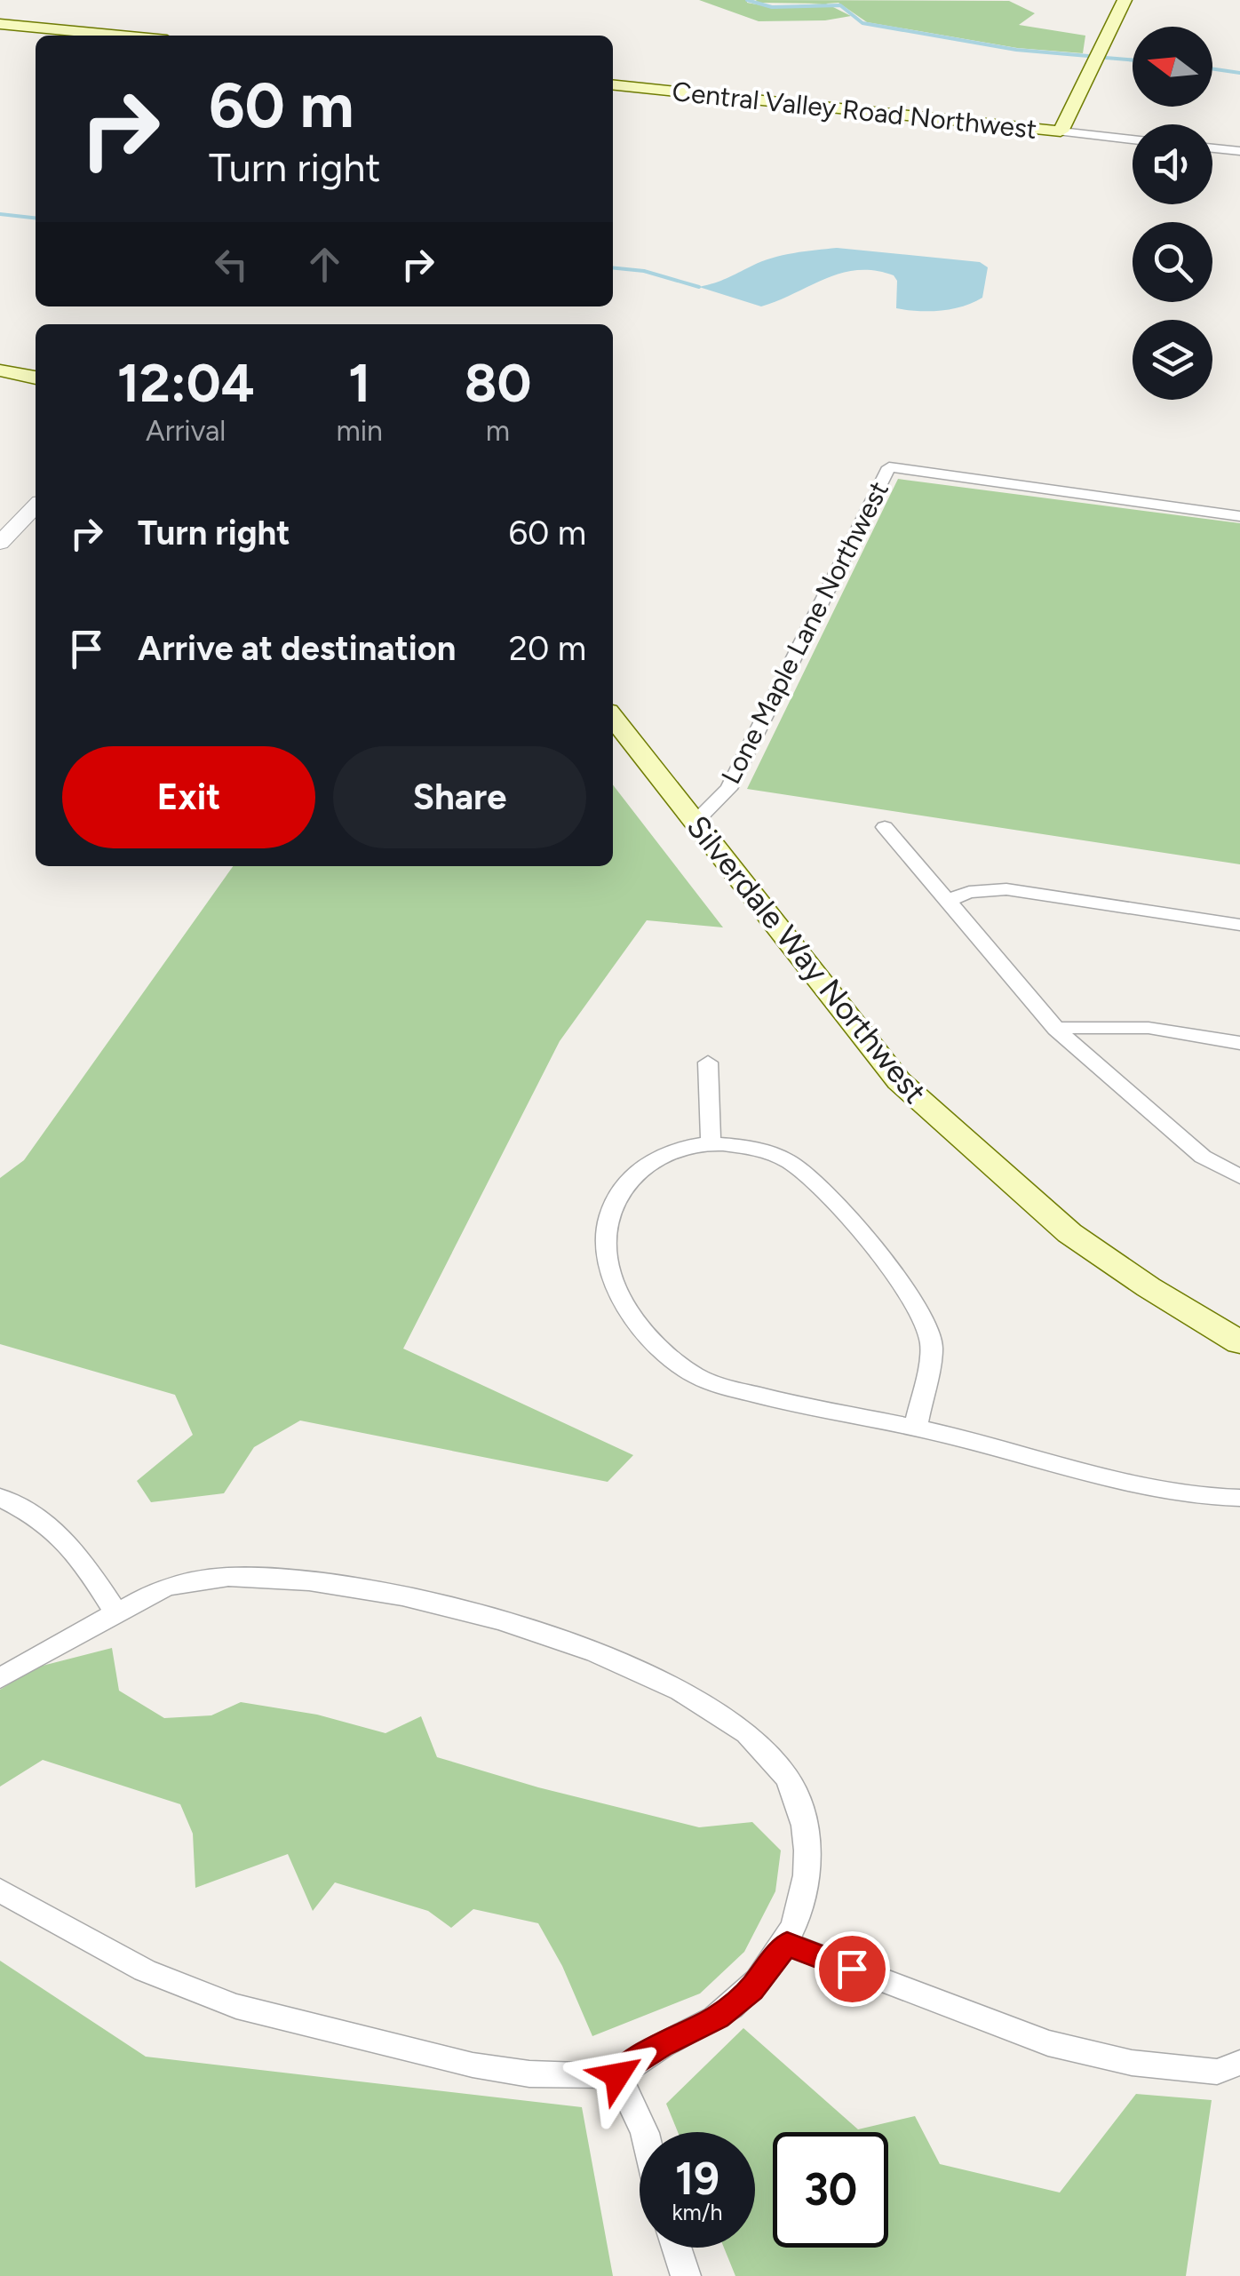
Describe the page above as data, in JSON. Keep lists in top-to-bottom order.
{
  "streets": {
    "main road": ["Central Valley Road Northwest", "Silverdale Way Northwest"],
    "street": ["Lone Maple Lane Northwest"]
  },
  "crossings": [
    ["Lone Maple Lane Northwest", "Silverdale Way Northwest"]
  ],
  "north": "left",
  "page": {
    "turn": ["60 m", "Turn right"],
    "eta": [
      "12:04",
      "Arrival",
      "1",
      "min",
      "80",
      "m"
    ],
    "list": [
      {
        "name": "Turn right",
        "value": "60 m"
      },
      {
        "name": "Arrive at destination",
        "value": "20 m"
      }
    ],
    "buttons": ["Exit", "Share"],
    "speed": "19 km/h",
    "limit": "30"
  }
}
